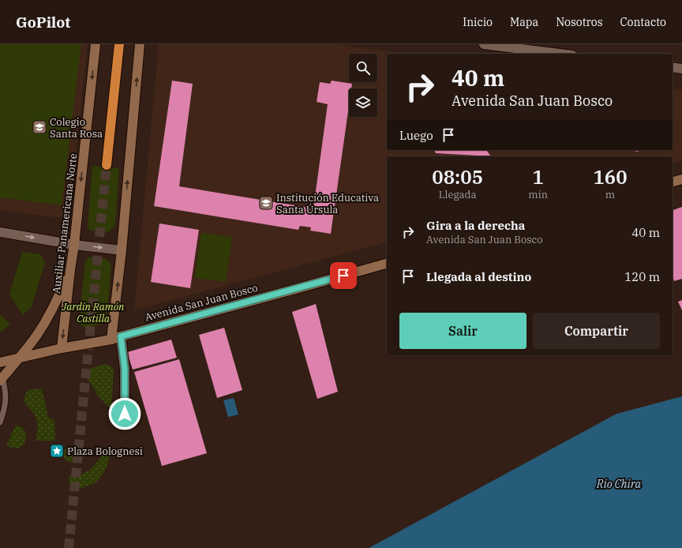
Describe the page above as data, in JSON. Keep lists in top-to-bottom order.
{
  "streets": {
    "main road": ["Auxiliar Panamericana Norte", "Avenida San Juan Bosco"]
  },
  "crossings": [
    ["Auxiliar Panamericana Norte", "Avenida San Juan Bosco"]
  ],
  "water": ["Río Chira"],
  "parks": ["Jardín Ramón Castilla"],
  "places": {
    "school or university": ["Colegio Santa Rosa", "Institución Educativa Santa Úrsula"],
    "place": ["Plaza Bolognesi"]
  },
  "page": {
    "header": "GoPilot",
    "nav": [
      "Inicio",
      "Mapa",
      "Nosotros",
      "Contacto"
    ],
    "turn": ["40 m", "Avenida San Juan Bosco"],
    "then": "Luego",
    "eta": [
      "08:05",
      "Llegada",
      "1",
      "min",
      "160",
      "m"
    ],
    "list": [
      {
        "name": "Gira a la derecha",
        "note": "Avenida San Juan Bosco",
        "value": "40 m"
      },
      {
        "name": "Llegada al destino",
        "value": "120 m"
      }
    ],
    "buttons": ["Salir", "Compartir"]
  }
}
